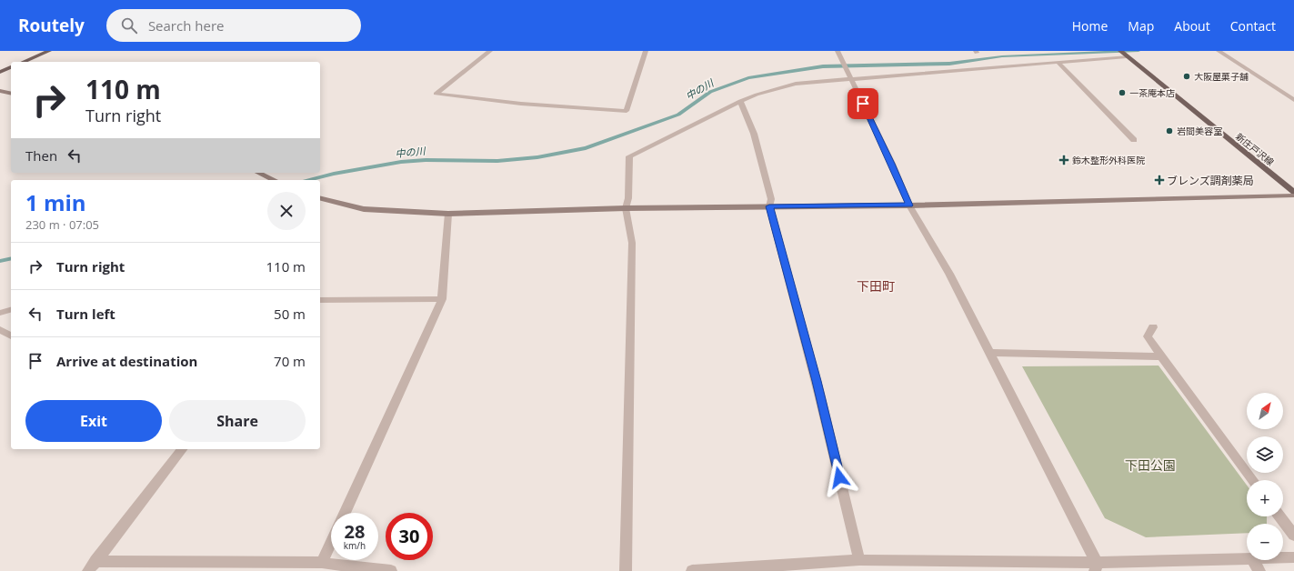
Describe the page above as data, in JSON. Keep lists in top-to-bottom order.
{
  "streets": {
    "main road": ["新庄戸沢線"]
  },
  "districts": ["下田町"],
  "water": ["中の川"],
  "parks": ["下田公園"],
  "places": {
    "other": ["大阪屋菓子舗", "一茶庵本店", "岩間美容室"],
    "health": ["鈴木整形外科医院", "ブレンズ調剤薬局"]
  },
  "north": "top right",
  "page": {
    "header": "Routely",
    "search": "Search here",
    "nav": [
      "Home",
      "Map",
      "About",
      "Contact"
    ],
    "turn": ["110 m", "Turn right"],
    "then": "Then",
    "heading": ["1 min", "230 m · 07:05"],
    "list": [
      {
        "name": "Turn right",
        "value": "110 m"
      },
      {
        "name": "Turn left",
        "value": "50 m"
      },
      {
        "name": "Arrive at destination",
        "value": "70 m"
      }
    ],
    "map_buttons": ["+", "−"],
    "buttons": ["Exit", "Share"],
    "speed": "28 km/h",
    "limit": "30"
  }
}
